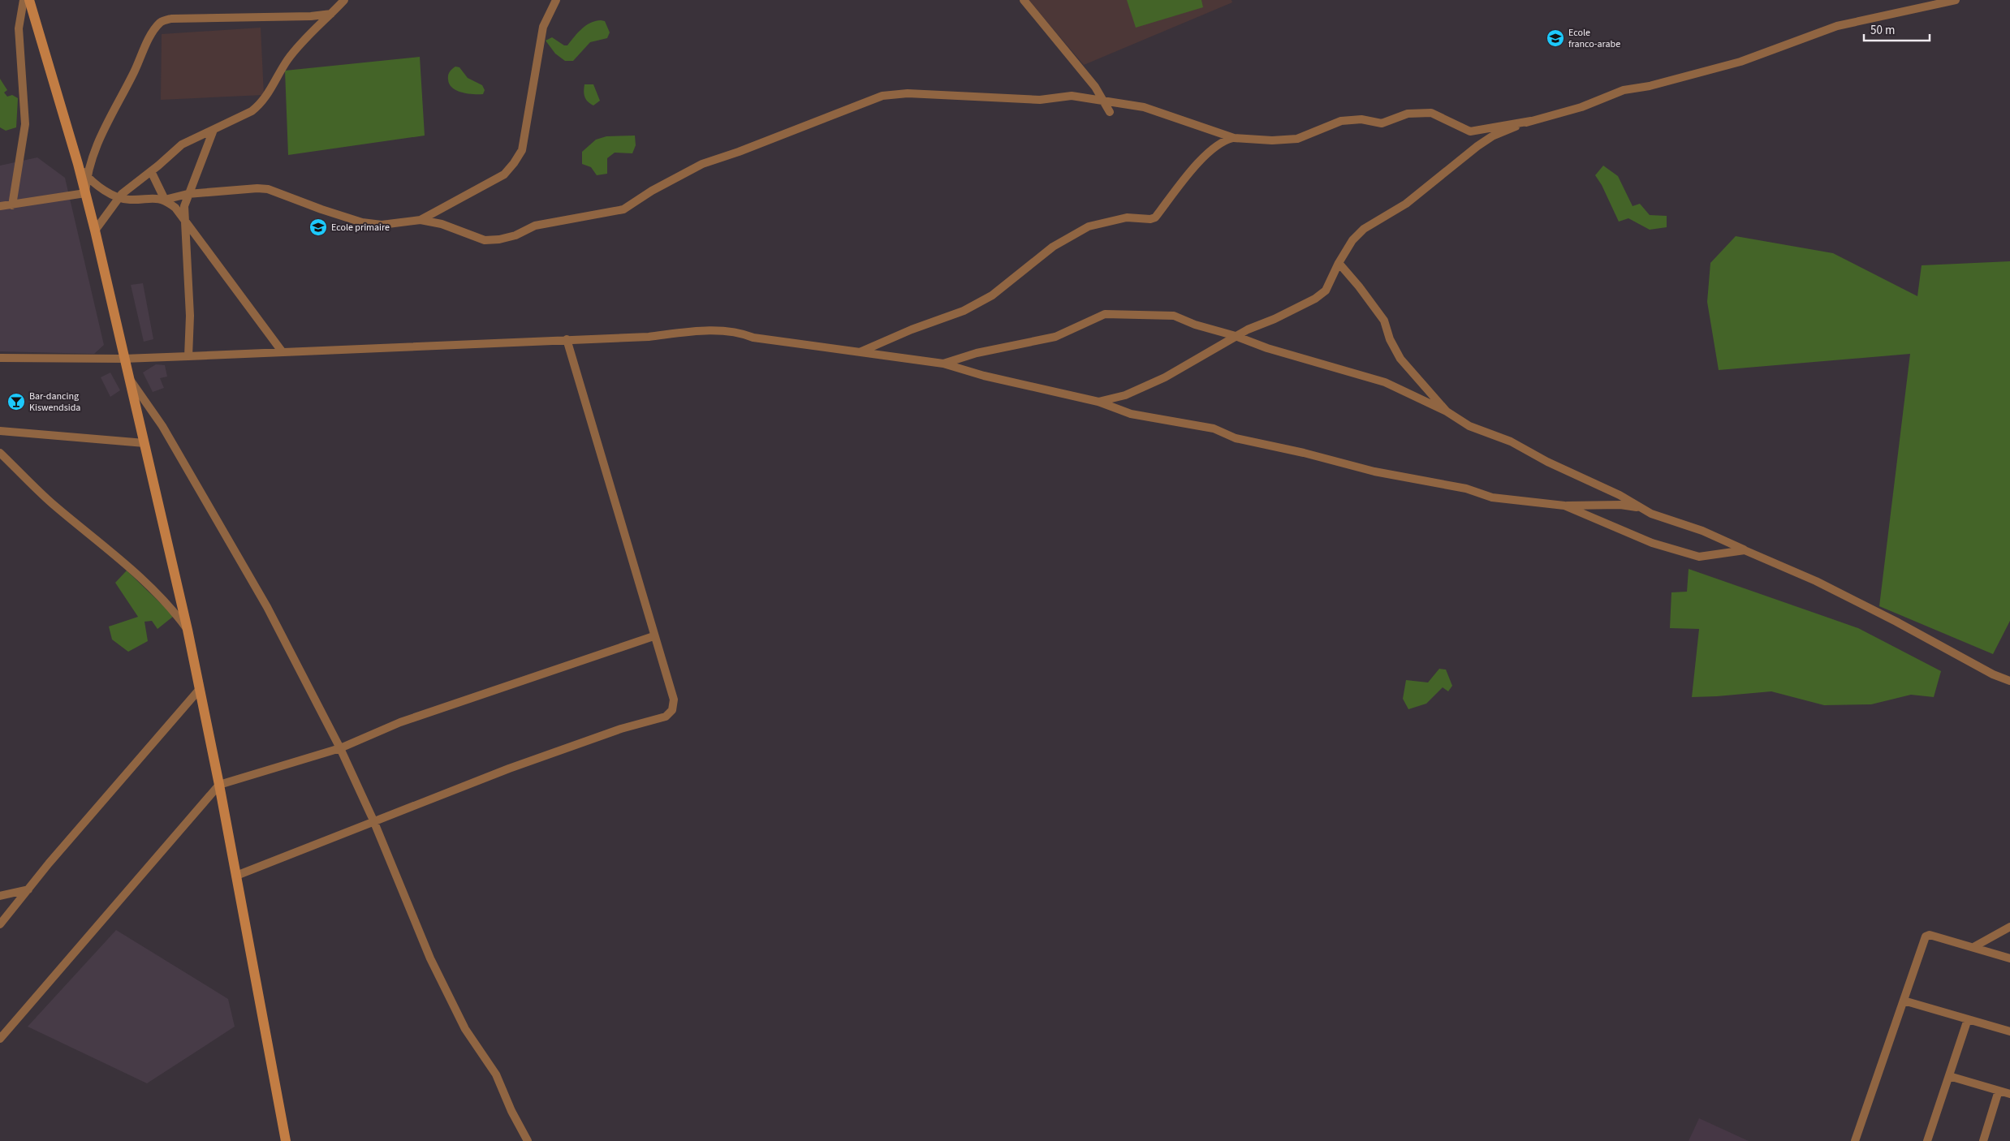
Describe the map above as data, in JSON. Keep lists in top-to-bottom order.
{
  "places": {
    "school or university": ["Ecole franco-arabe", "Ecole primaire"],
    "bar": ["Bar-dancing Kiswendsida"]
  },
  "scale_bar": "50 m"
}
